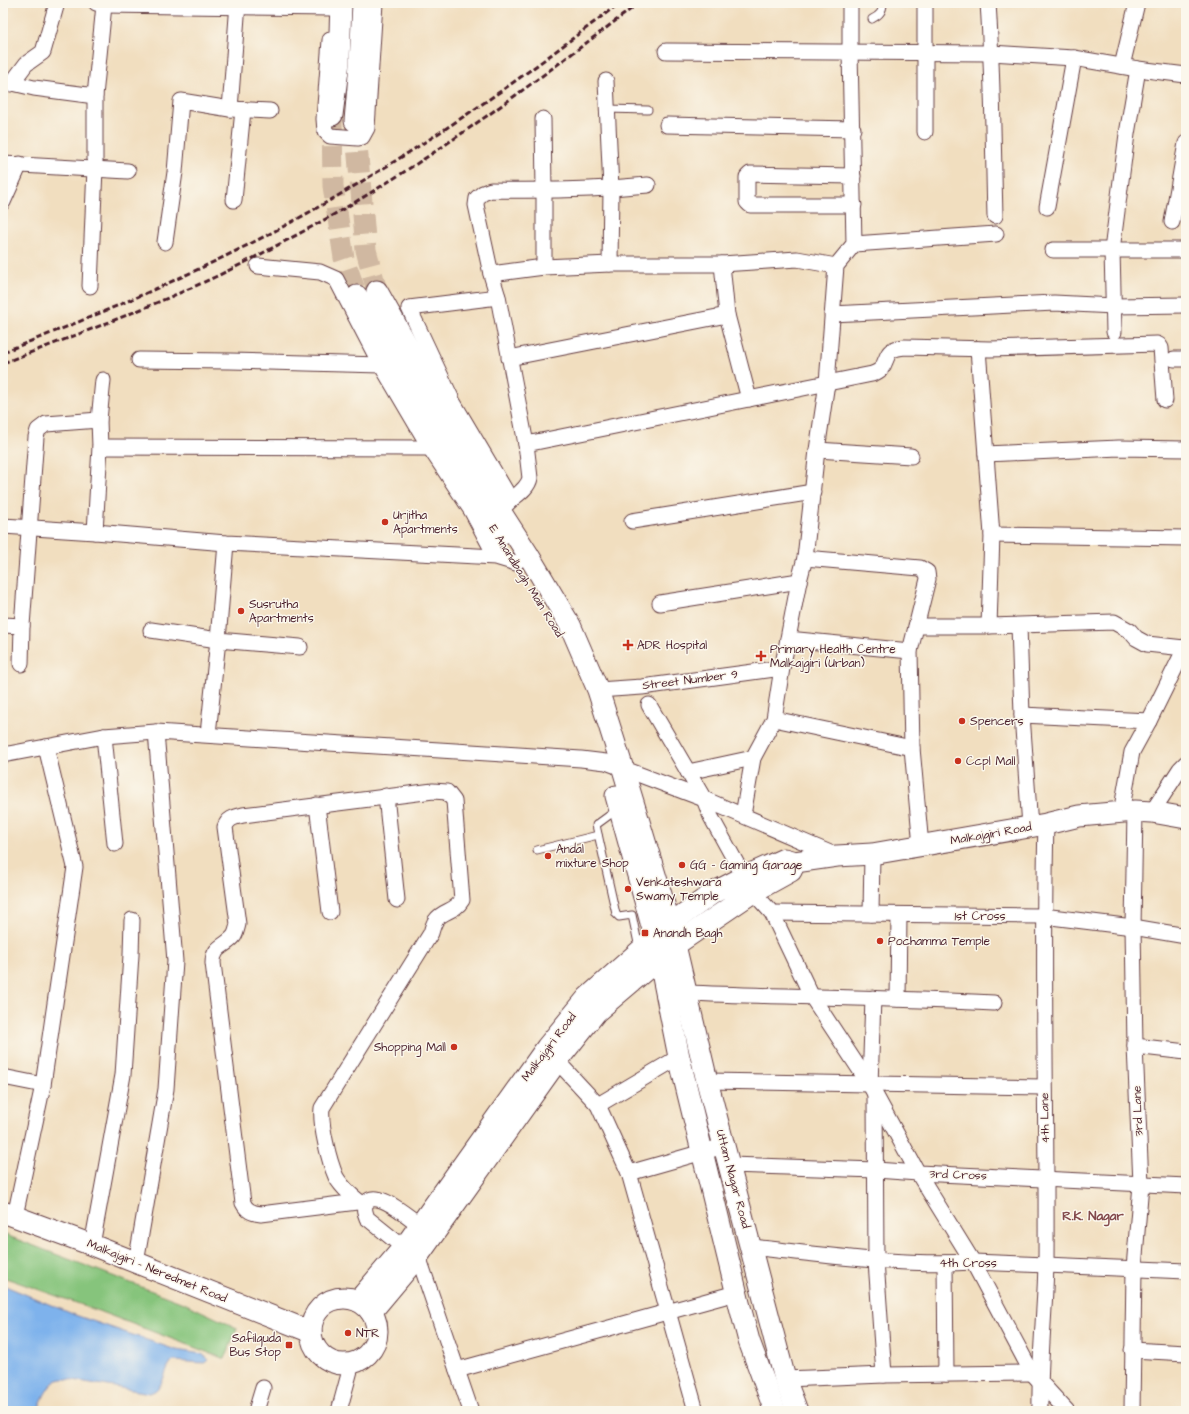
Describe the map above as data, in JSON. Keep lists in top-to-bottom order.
{
  "streets": {
    "street": [
      "E Anandbagh Main Road",
      "Street Number 9",
      "Malkajgiri Road",
      "1st Cross",
      "3rd Lane",
      "4th Lane",
      "3rd Cross",
      "Uttam Nagar Road",
      "4th Cross",
      "Malkajgiri - Neredmet Road"
    ]
  },
  "crossings": [
    ["E Anandbagh Main Road", "Street Number 9"],
    ["E Anandbagh Main Road", "Malkajgiri Road"],
    ["E Anandbagh Main Road", "Uttam Nagar Road"],
    ["Malkajgiri Road", "3rd Lane"],
    ["Malkajgiri Road", "4th Lane"],
    ["Malkajgiri Road", "Uttam Nagar Road"],
    ["Malkajgiri Road", "Malkajgiri - Neredmet Road"],
    ["1st Cross", "3rd Lane"],
    ["1st Cross", "4th Lane"],
    ["3rd Lane", "3rd Cross"],
    ["3rd Lane", "4th Cross"],
    ["4th Lane", "3rd Cross"],
    ["4th Lane", "4th Cross"],
    ["3rd Cross", "Uttam Nagar Road"],
    ["Uttam Nagar Road", "4th Cross"]
  ],
  "districts": ["R.K. Nagar"],
  "places": {
    "other": [
      "Urjitha Apartments",
      "Susrutha Apartments",
      "Spencers",
      "Ccpl Mall",
      "Andal mixture Shop",
      "GG - Gaming Garage",
      "Venkateshwara Swamy Temple",
      "Pochamma Temple",
      "Shopping Mall",
      "NTR"
    ],
    "health": ["ADR Hospital", "Primary Health Centre Malkajgiri (Urban)"],
    "transit": ["Anandh Bagh", "Safilguda Bus Stop"]
  }
}
